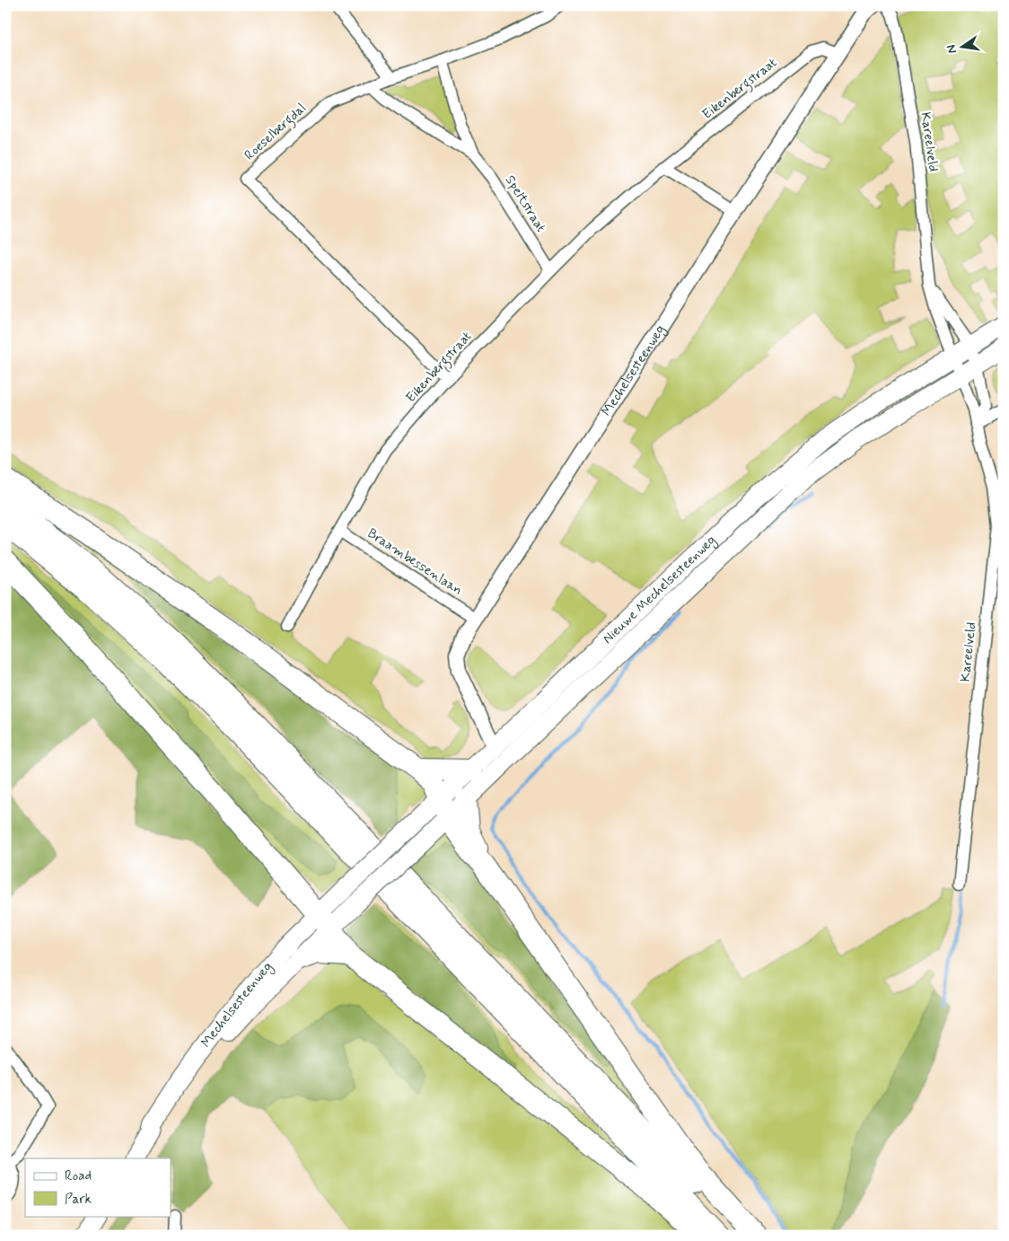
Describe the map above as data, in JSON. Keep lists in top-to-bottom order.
{
  "streets": {
    "main road": ["Mechelsesteenweg", "Nieuwe Mechelsesteenweg"],
    "street": [
      "Eikenbergstraat",
      "Roeselbergdal",
      "Kareelveld",
      "Speltstraat",
      "Braambessenlaan"
    ]
  },
  "crossings": [
    ["Eikenbergstraat", "Roeselbergdal"],
    ["Eikenbergstraat", "Speltstraat"],
    ["Eikenbergstraat", "Mechelsesteenweg"],
    ["Eikenbergstraat", "Braambessenlaan"],
    ["Roeselbergdal", "Speltstraat"],
    ["Kareelveld", "Nieuwe Mechelsesteenweg"],
    ["Mechelsesteenweg", "Braambessenlaan"],
    ["Mechelsesteenweg", "Nieuwe Mechelsesteenweg"]
  ],
  "legend": ["Road", "Park"],
  "north": "left"
}
